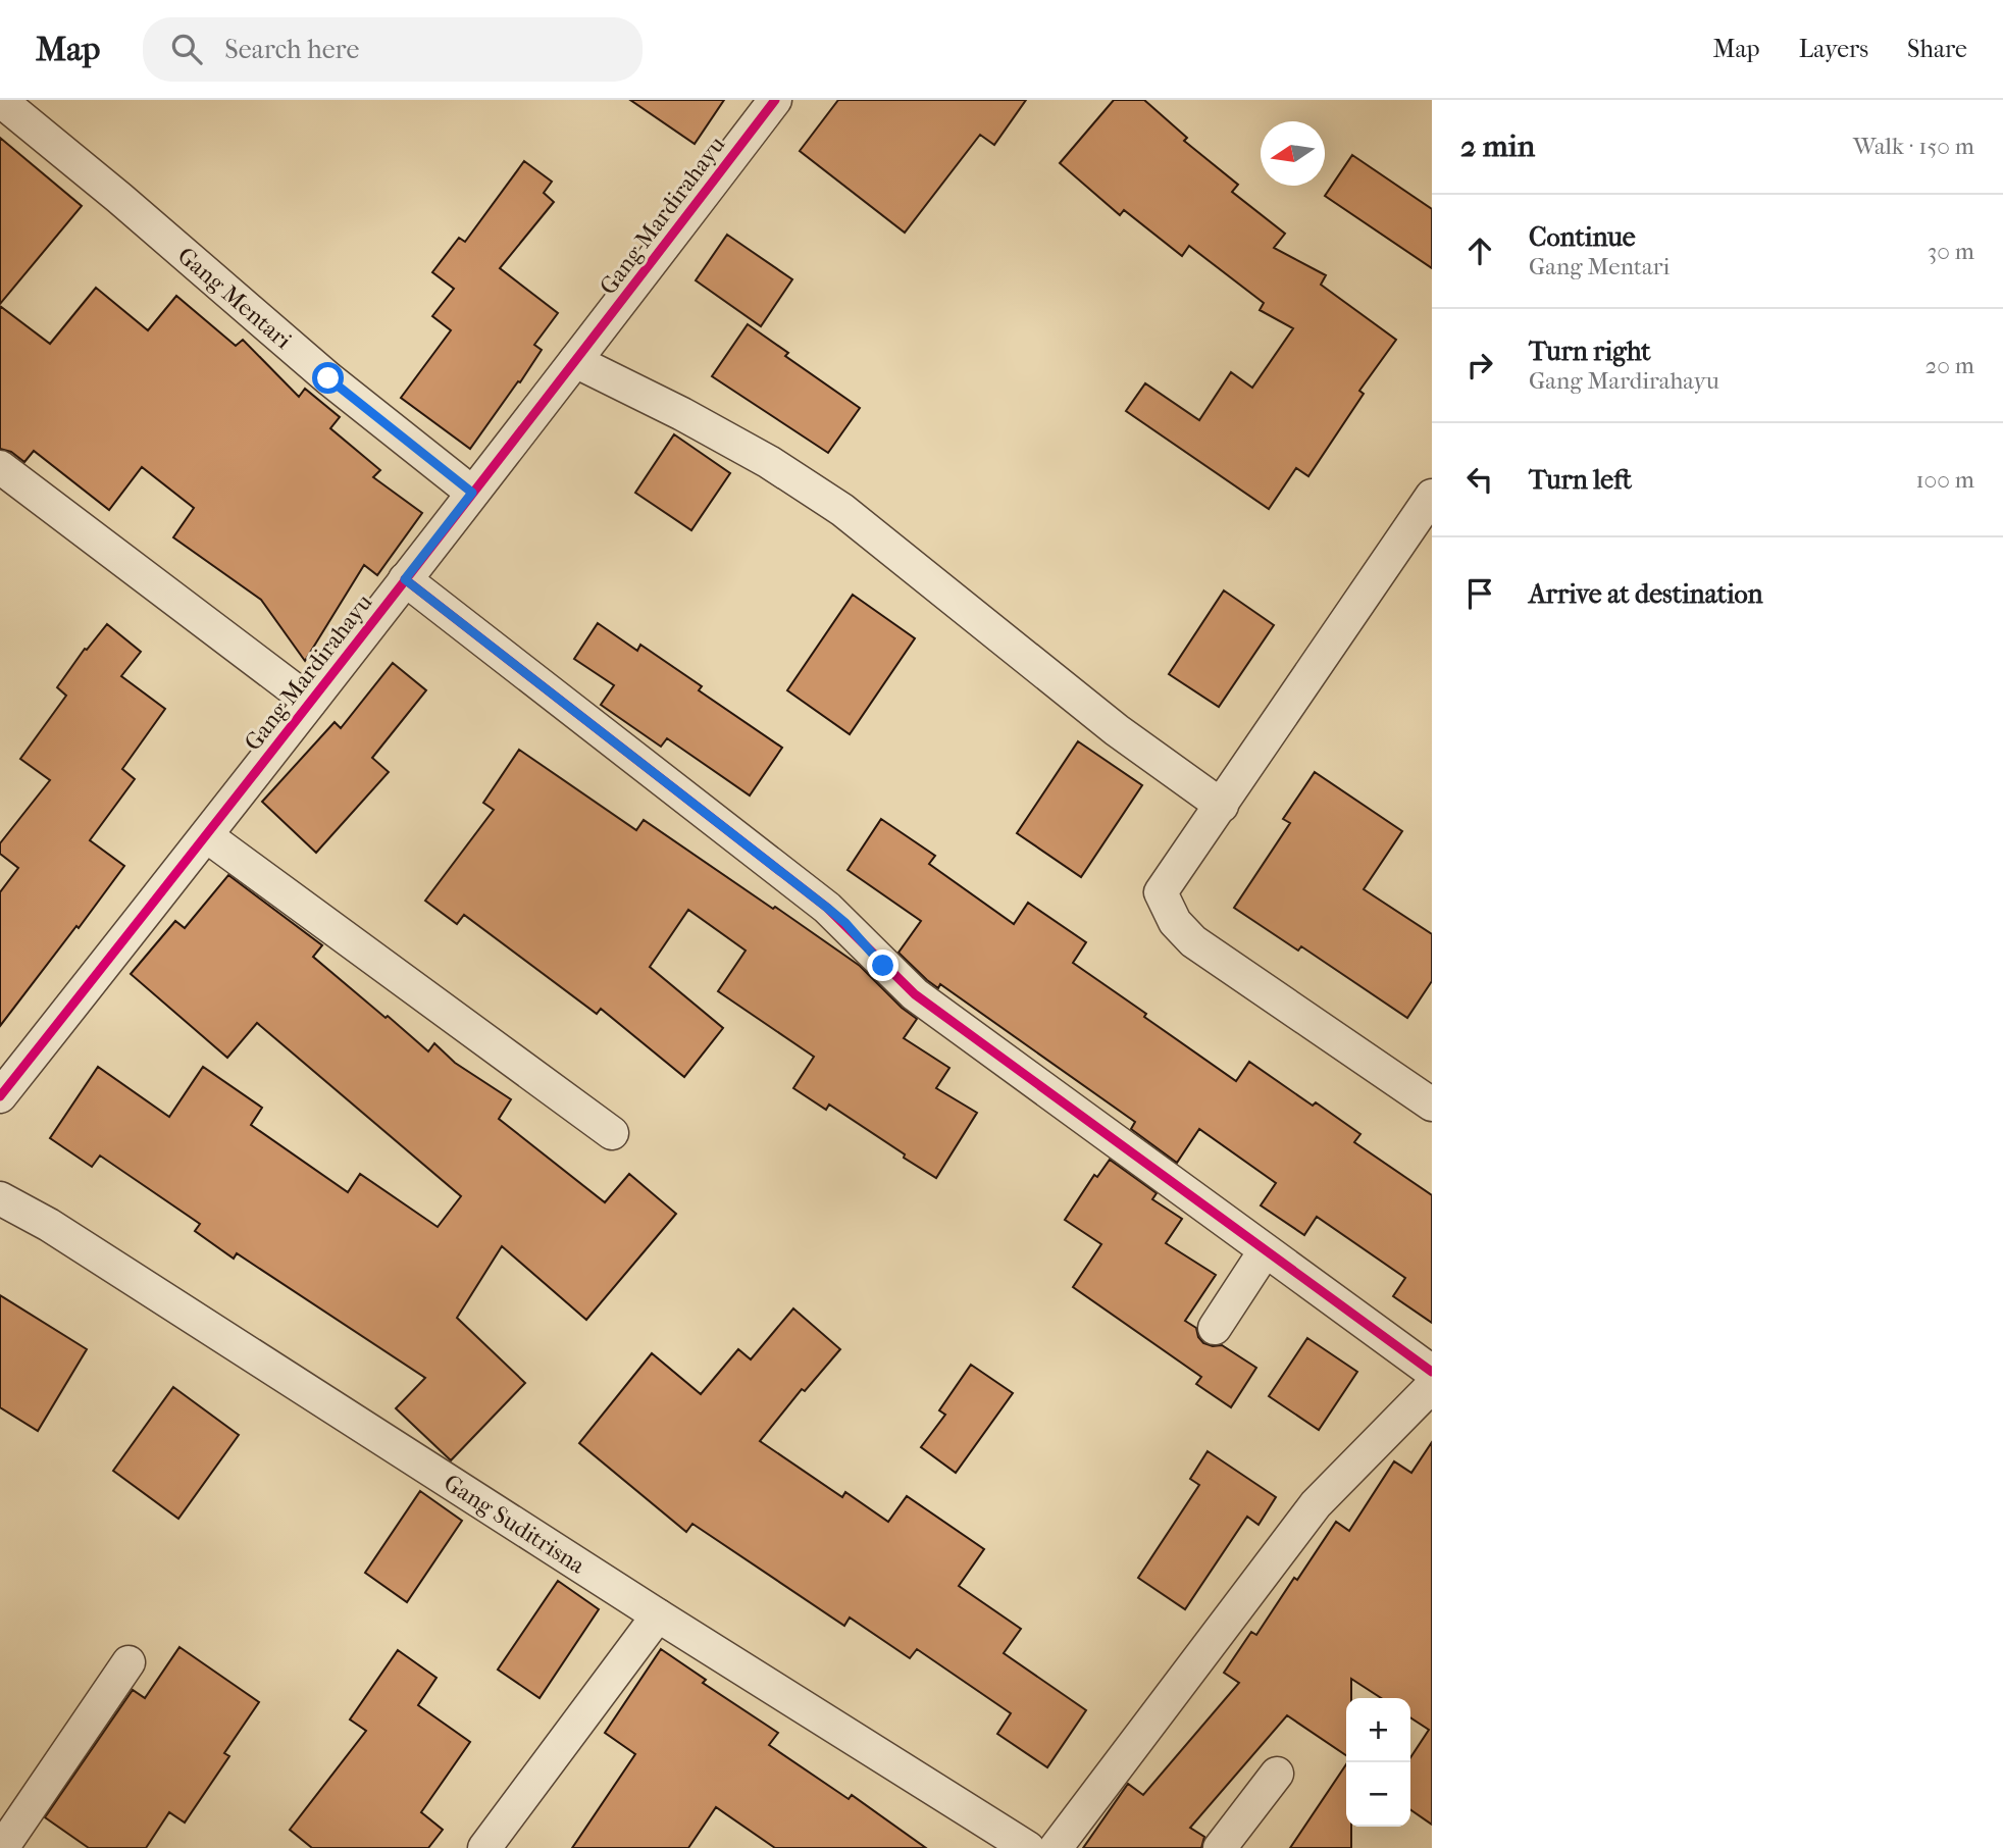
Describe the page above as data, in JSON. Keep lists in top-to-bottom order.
{
  "streets": {
    "street": ["Gang Mardirahayu", "Gang Mentari", "Gang Suditrisna"]
  },
  "crossings": [
    ["Gang Mardirahayu", "Gang Mentari"]
  ],
  "north": "left",
  "page": {
    "header": "Map",
    "search": "Search here",
    "nav": ["Map", "Layers", "Share"],
    "heading": ["2 min", "Walk · 150 m"],
    "list": [
      ["Continue", "Gang Mentari", "30 m"],
      ["Turn right", "Gang Mardirahayu", "20 m"],
      ["Turn left", "100 m"],
      "Arrive at destination"
    ],
    "map_buttons": ["+", "−"]
  }
}
